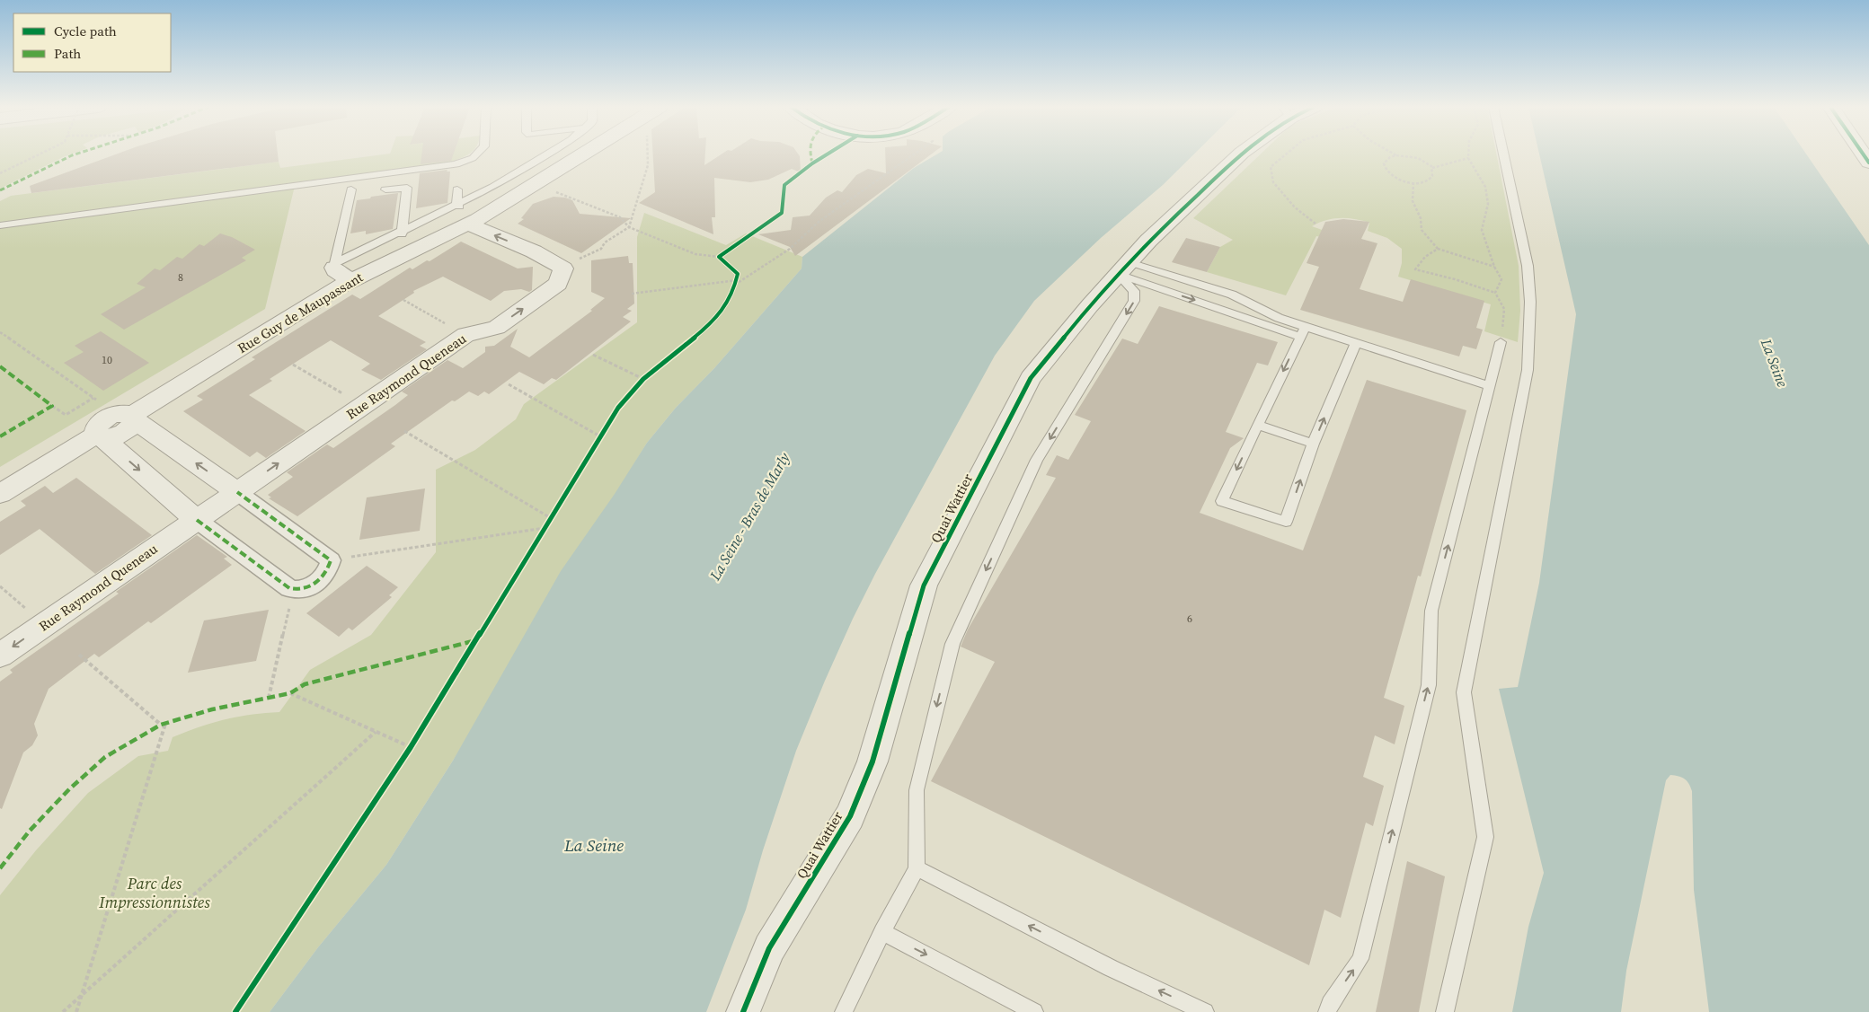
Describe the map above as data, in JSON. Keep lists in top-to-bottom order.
{
  "streets": {
    "street": ["Rue Guy de Maupassant", "Rue Raymond Queneau", "Quai Wattier"]
  },
  "water": ["La Seine", "La Seine - Bras de Marly"],
  "parks": ["Parc des Impressionnistes"],
  "house_numbers": ["8", "10", "6"],
  "legend": ["Cycle path", "Path"]
}
